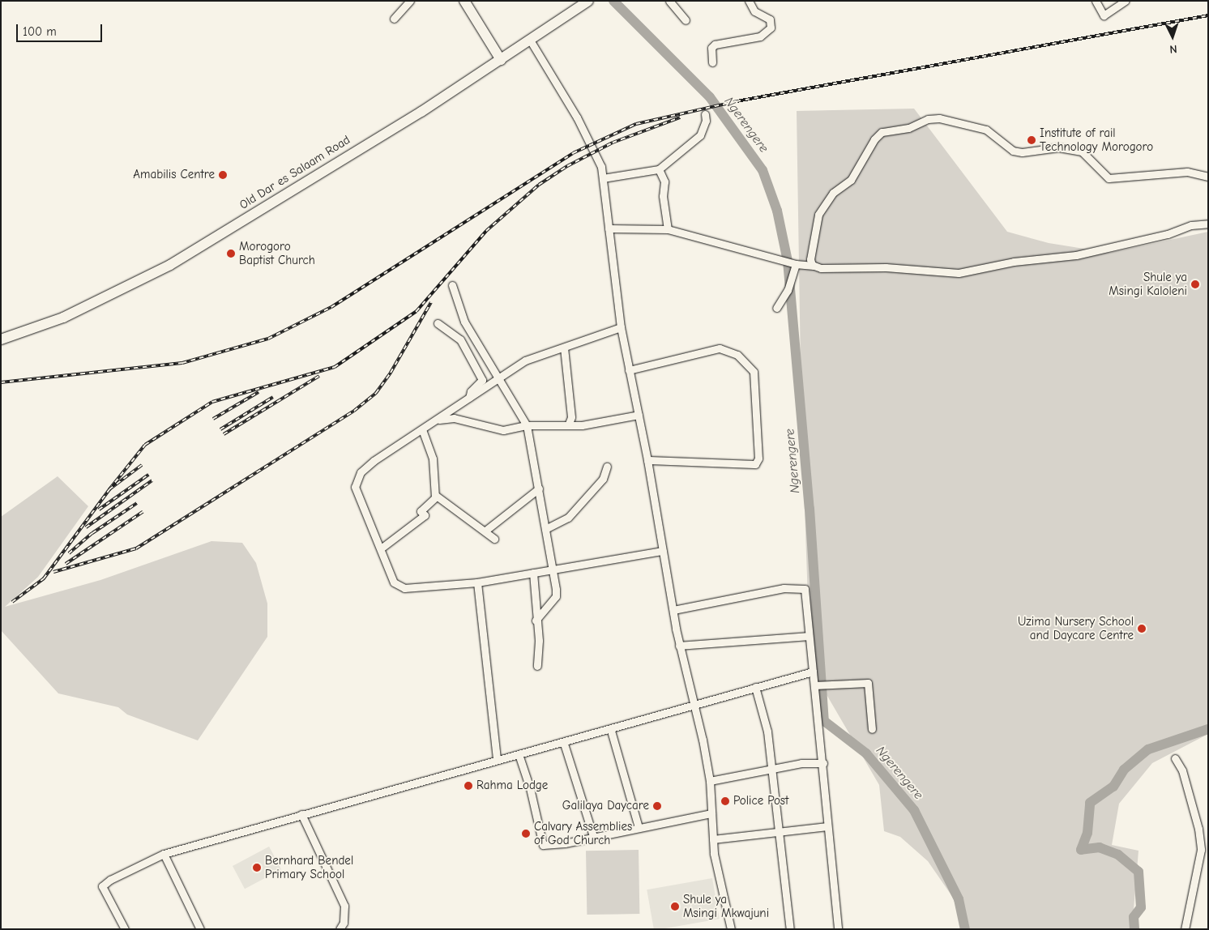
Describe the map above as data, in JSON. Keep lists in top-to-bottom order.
{
  "streets": {
    "main road": ["Old Dar es Salaam Road"]
  },
  "water": ["Ngerengere"],
  "places": [
    "Institute of rail Technology Morogoro",
    "Amabilis Centre",
    "Morogoro Baptist Church",
    "Shule ya Msingi Kaloleni",
    "Uzima Nursery School and Daycare Centre",
    "Rahma Lodge",
    "Police Post",
    "Galilaya Daycare",
    "Calvary Assemblies of God Church",
    "Bernhard Bendel Primary School",
    "Shule ya Msingi Mkwajuni"
  ],
  "scale_bar": "100 m",
  "north": "bottom"
}
